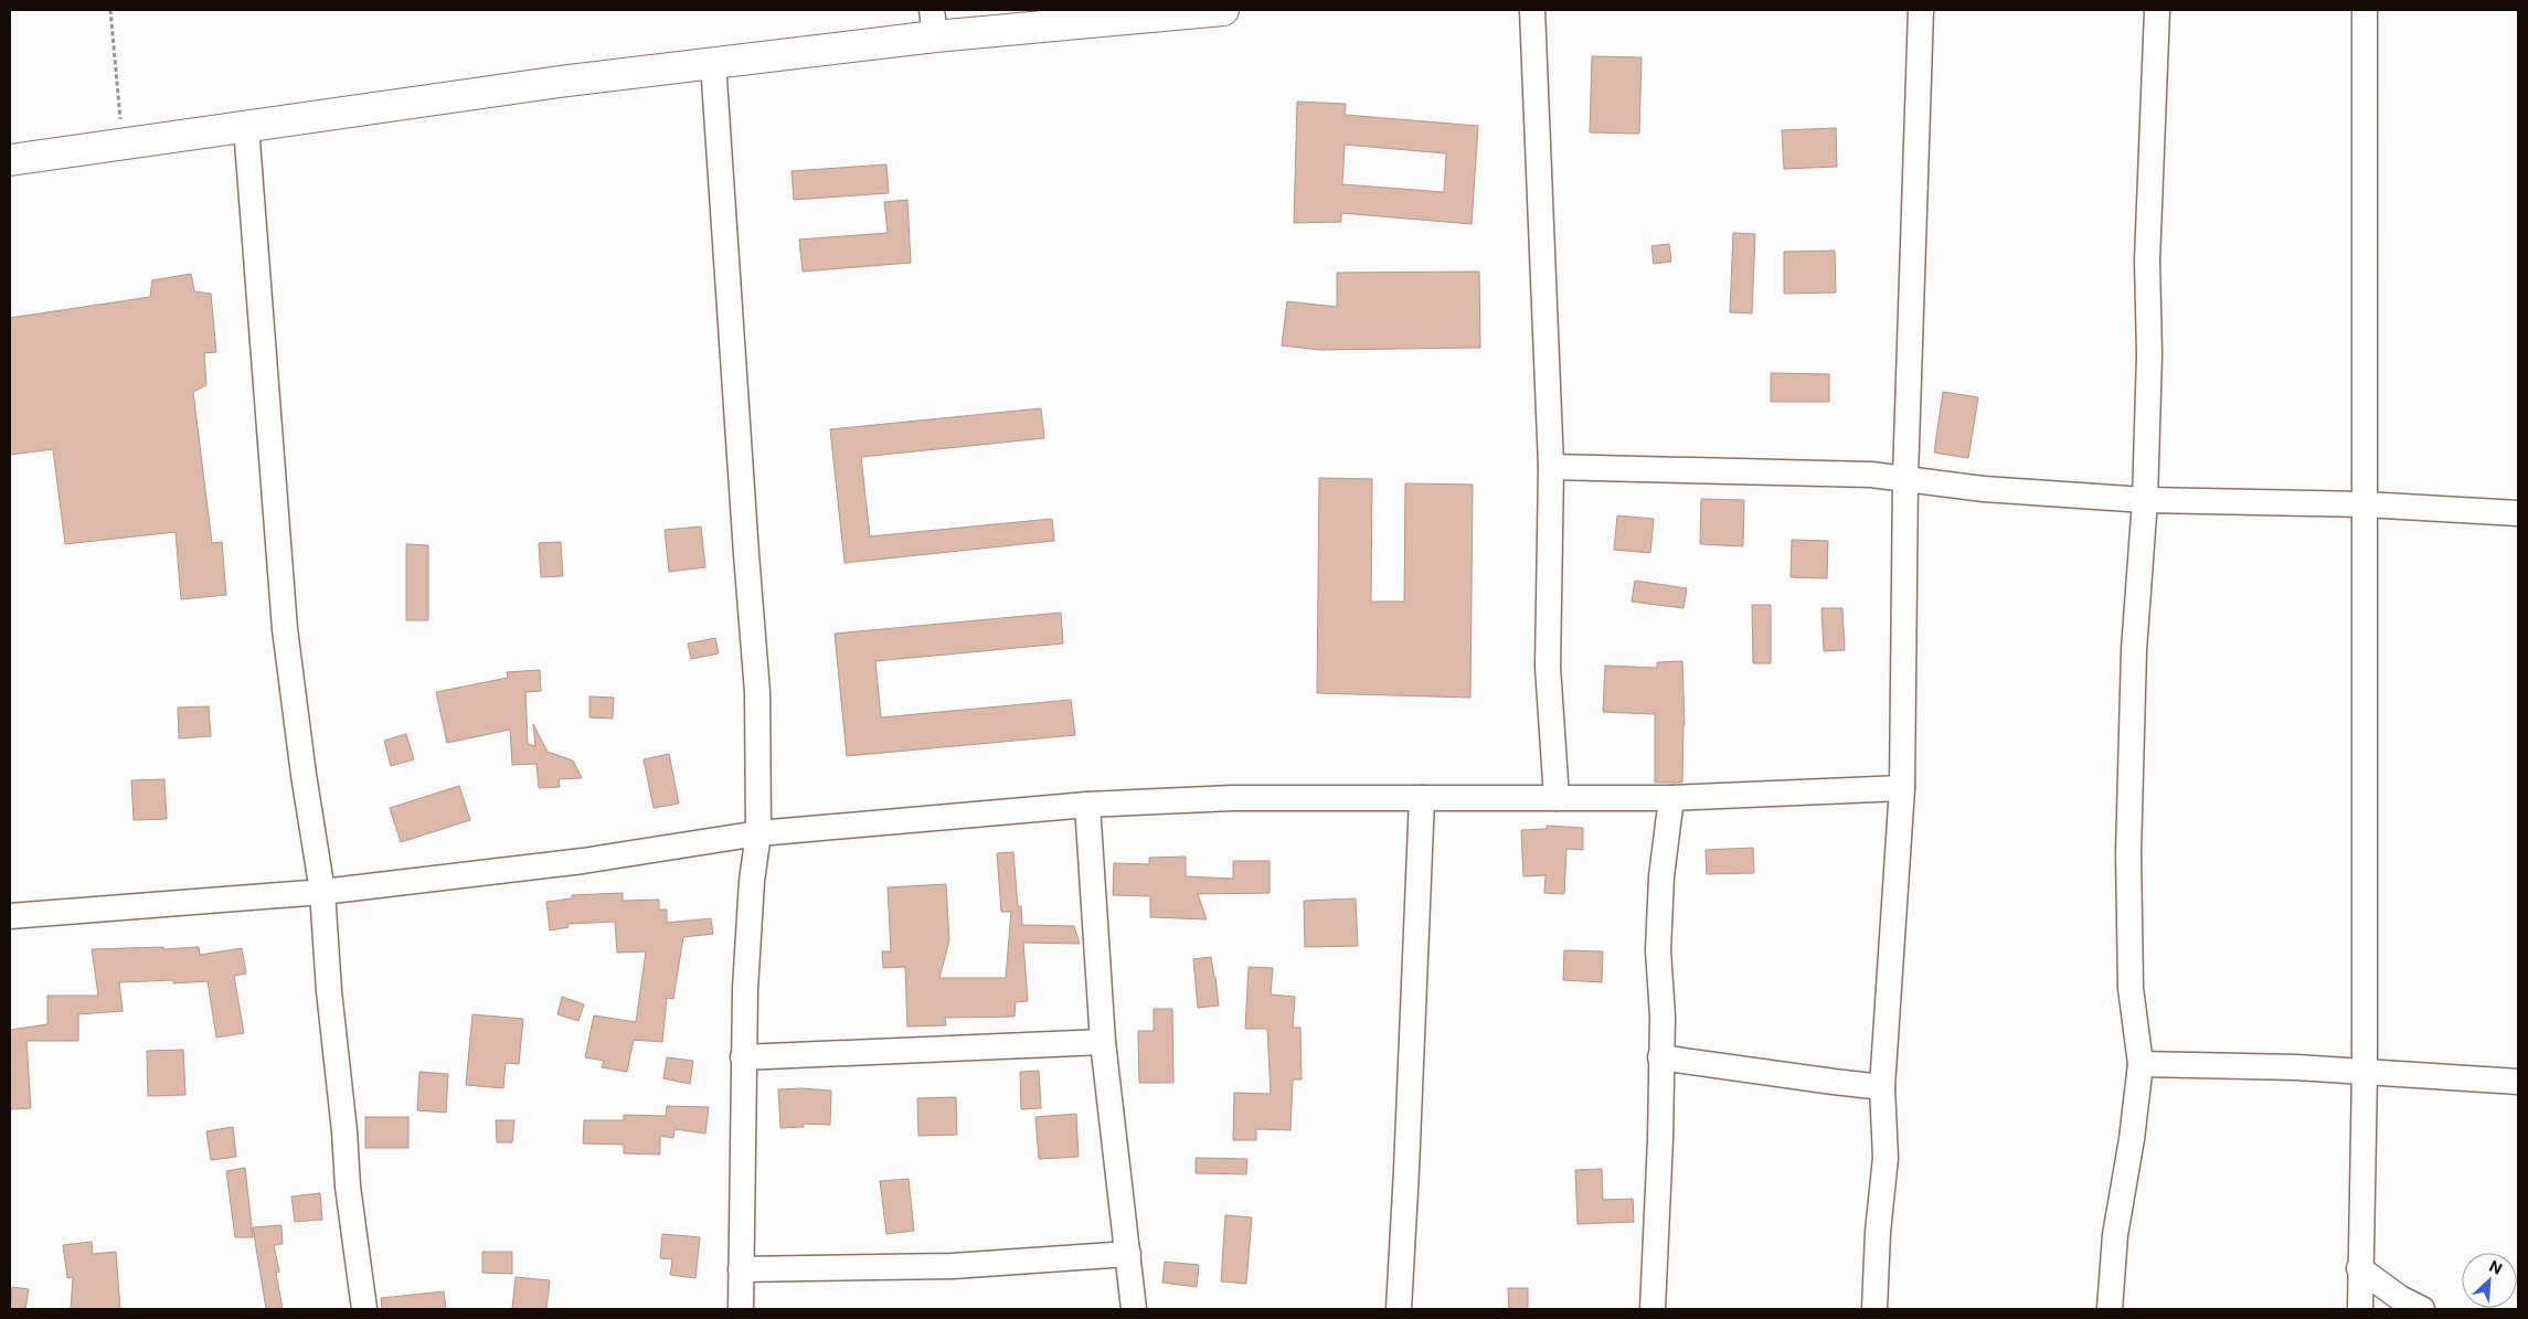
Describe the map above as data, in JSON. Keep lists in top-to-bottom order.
{
  "north": "top right"
}
